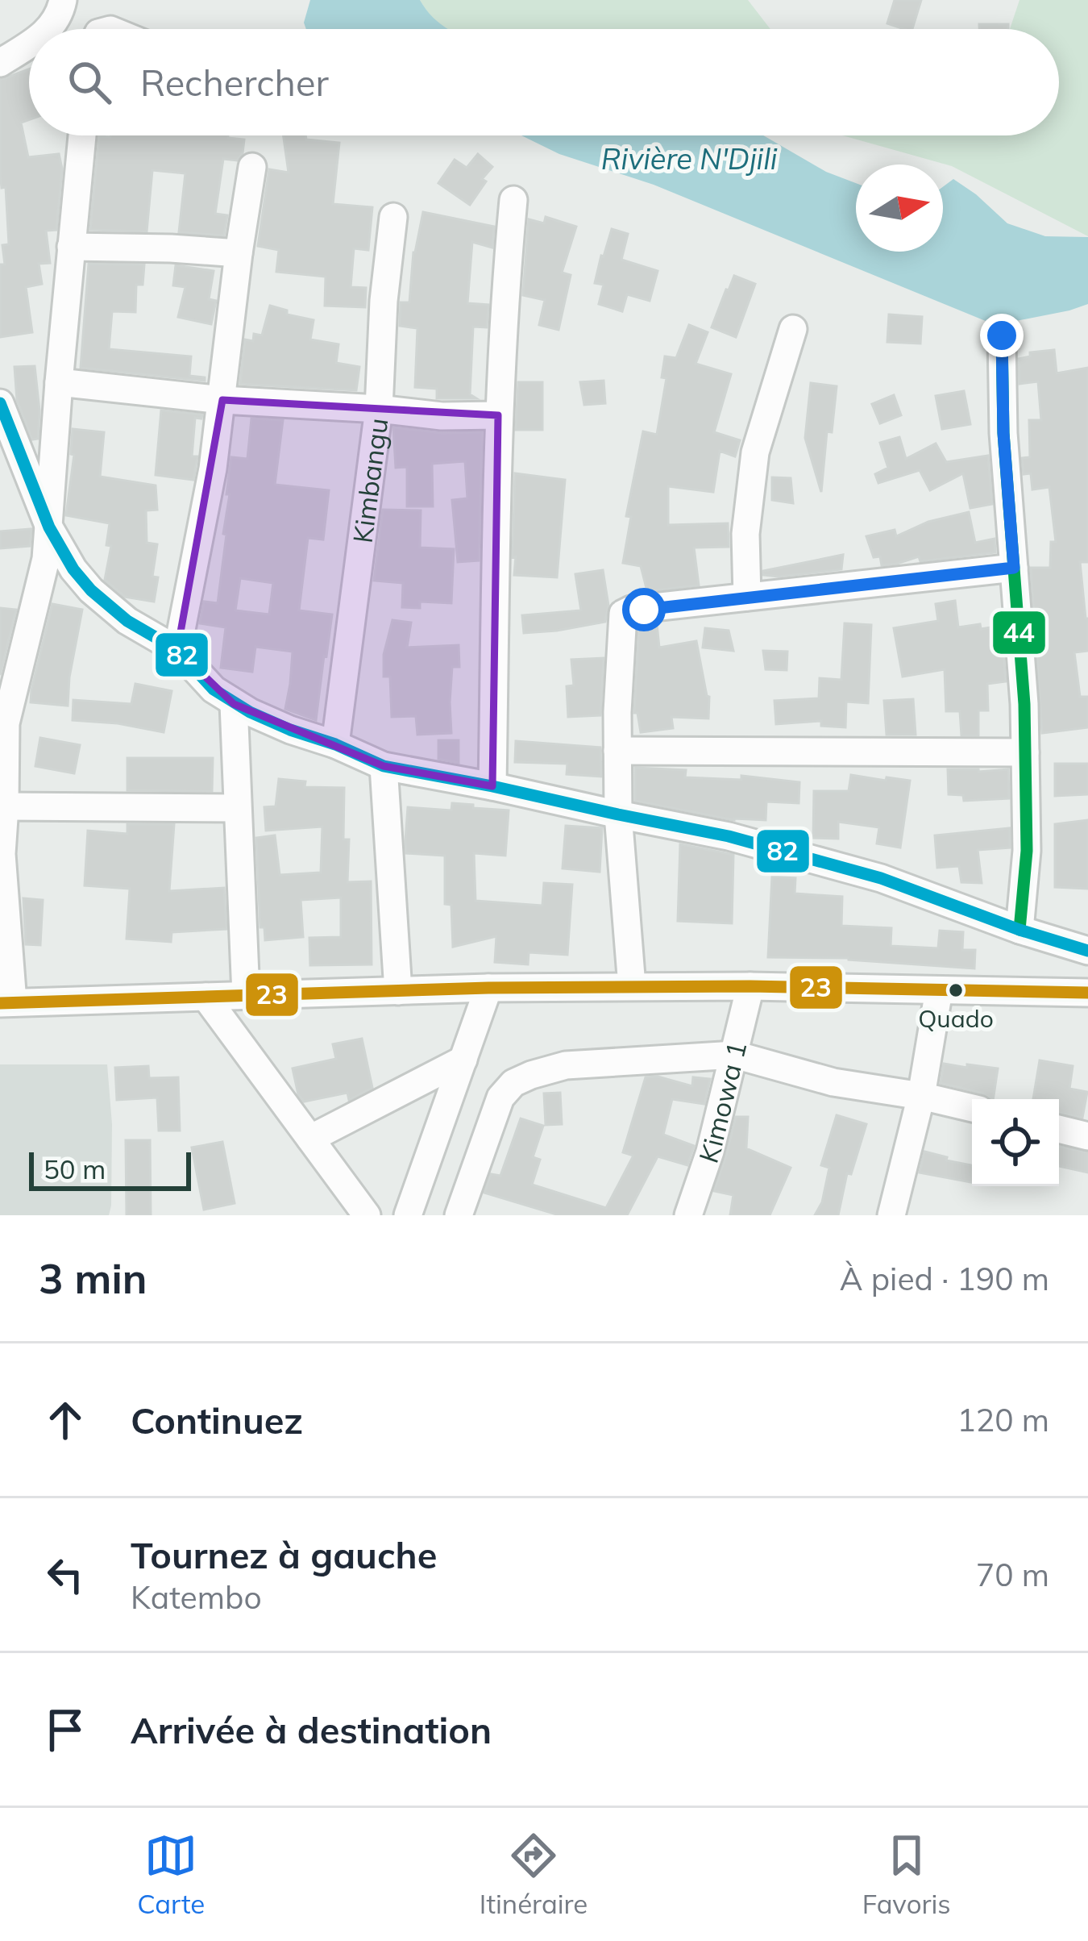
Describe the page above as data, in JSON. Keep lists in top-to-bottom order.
{
  "streets": {
    "street": ["Kimbangu", "Kimowa 1"]
  },
  "water": ["Rivière N'Djili"],
  "places": ["Quado"],
  "lines": ["transit line 44", "transit line 82", "transit line 23"],
  "scale_bar": "50 m",
  "north": "right",
  "page": {
    "search": "Rechercher",
    "scale": "50 m",
    "heading": ["3 min", "À pied · 190 m"],
    "list": [
      ["Continuez", "120 m"],
      ["Tournez à gauche", "Katembo", "70 m"],
      "Arrivée à destination"
    ],
    "nav": ["Carte", "Itinéraire", "Favoris"]
  }
}
